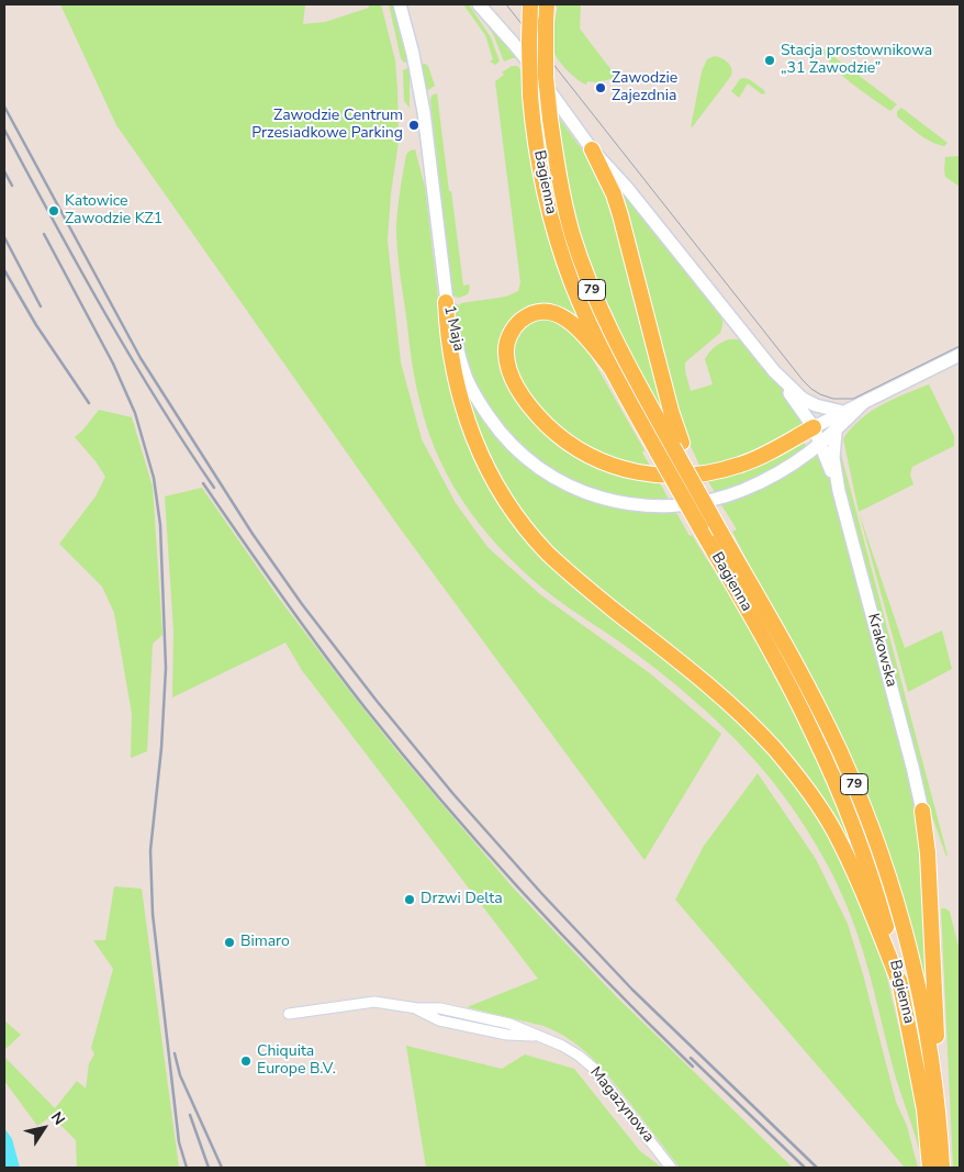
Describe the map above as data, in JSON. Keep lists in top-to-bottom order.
{
  "streets": {
    "main road": ["Bagienna", "79"],
    "street": ["1 Maja", "Krakowska", "Magazynowa"]
  },
  "crossings": [
    ["Bagienna", "1 Maja"],
    ["1 Maja", "Krakowska"]
  ],
  "places": [
    "Stacja prostownikowa „31 Zawodzie”",
    "Zawodzie Zajezdnia",
    "Zawodzie Centrum Przesiadkowe Parking",
    "Katowice Zawodzie KZ1",
    "Drzwi Delta",
    "Bimaro",
    "Chiquita Europe B.V."
  ],
  "north": "top right"
}
